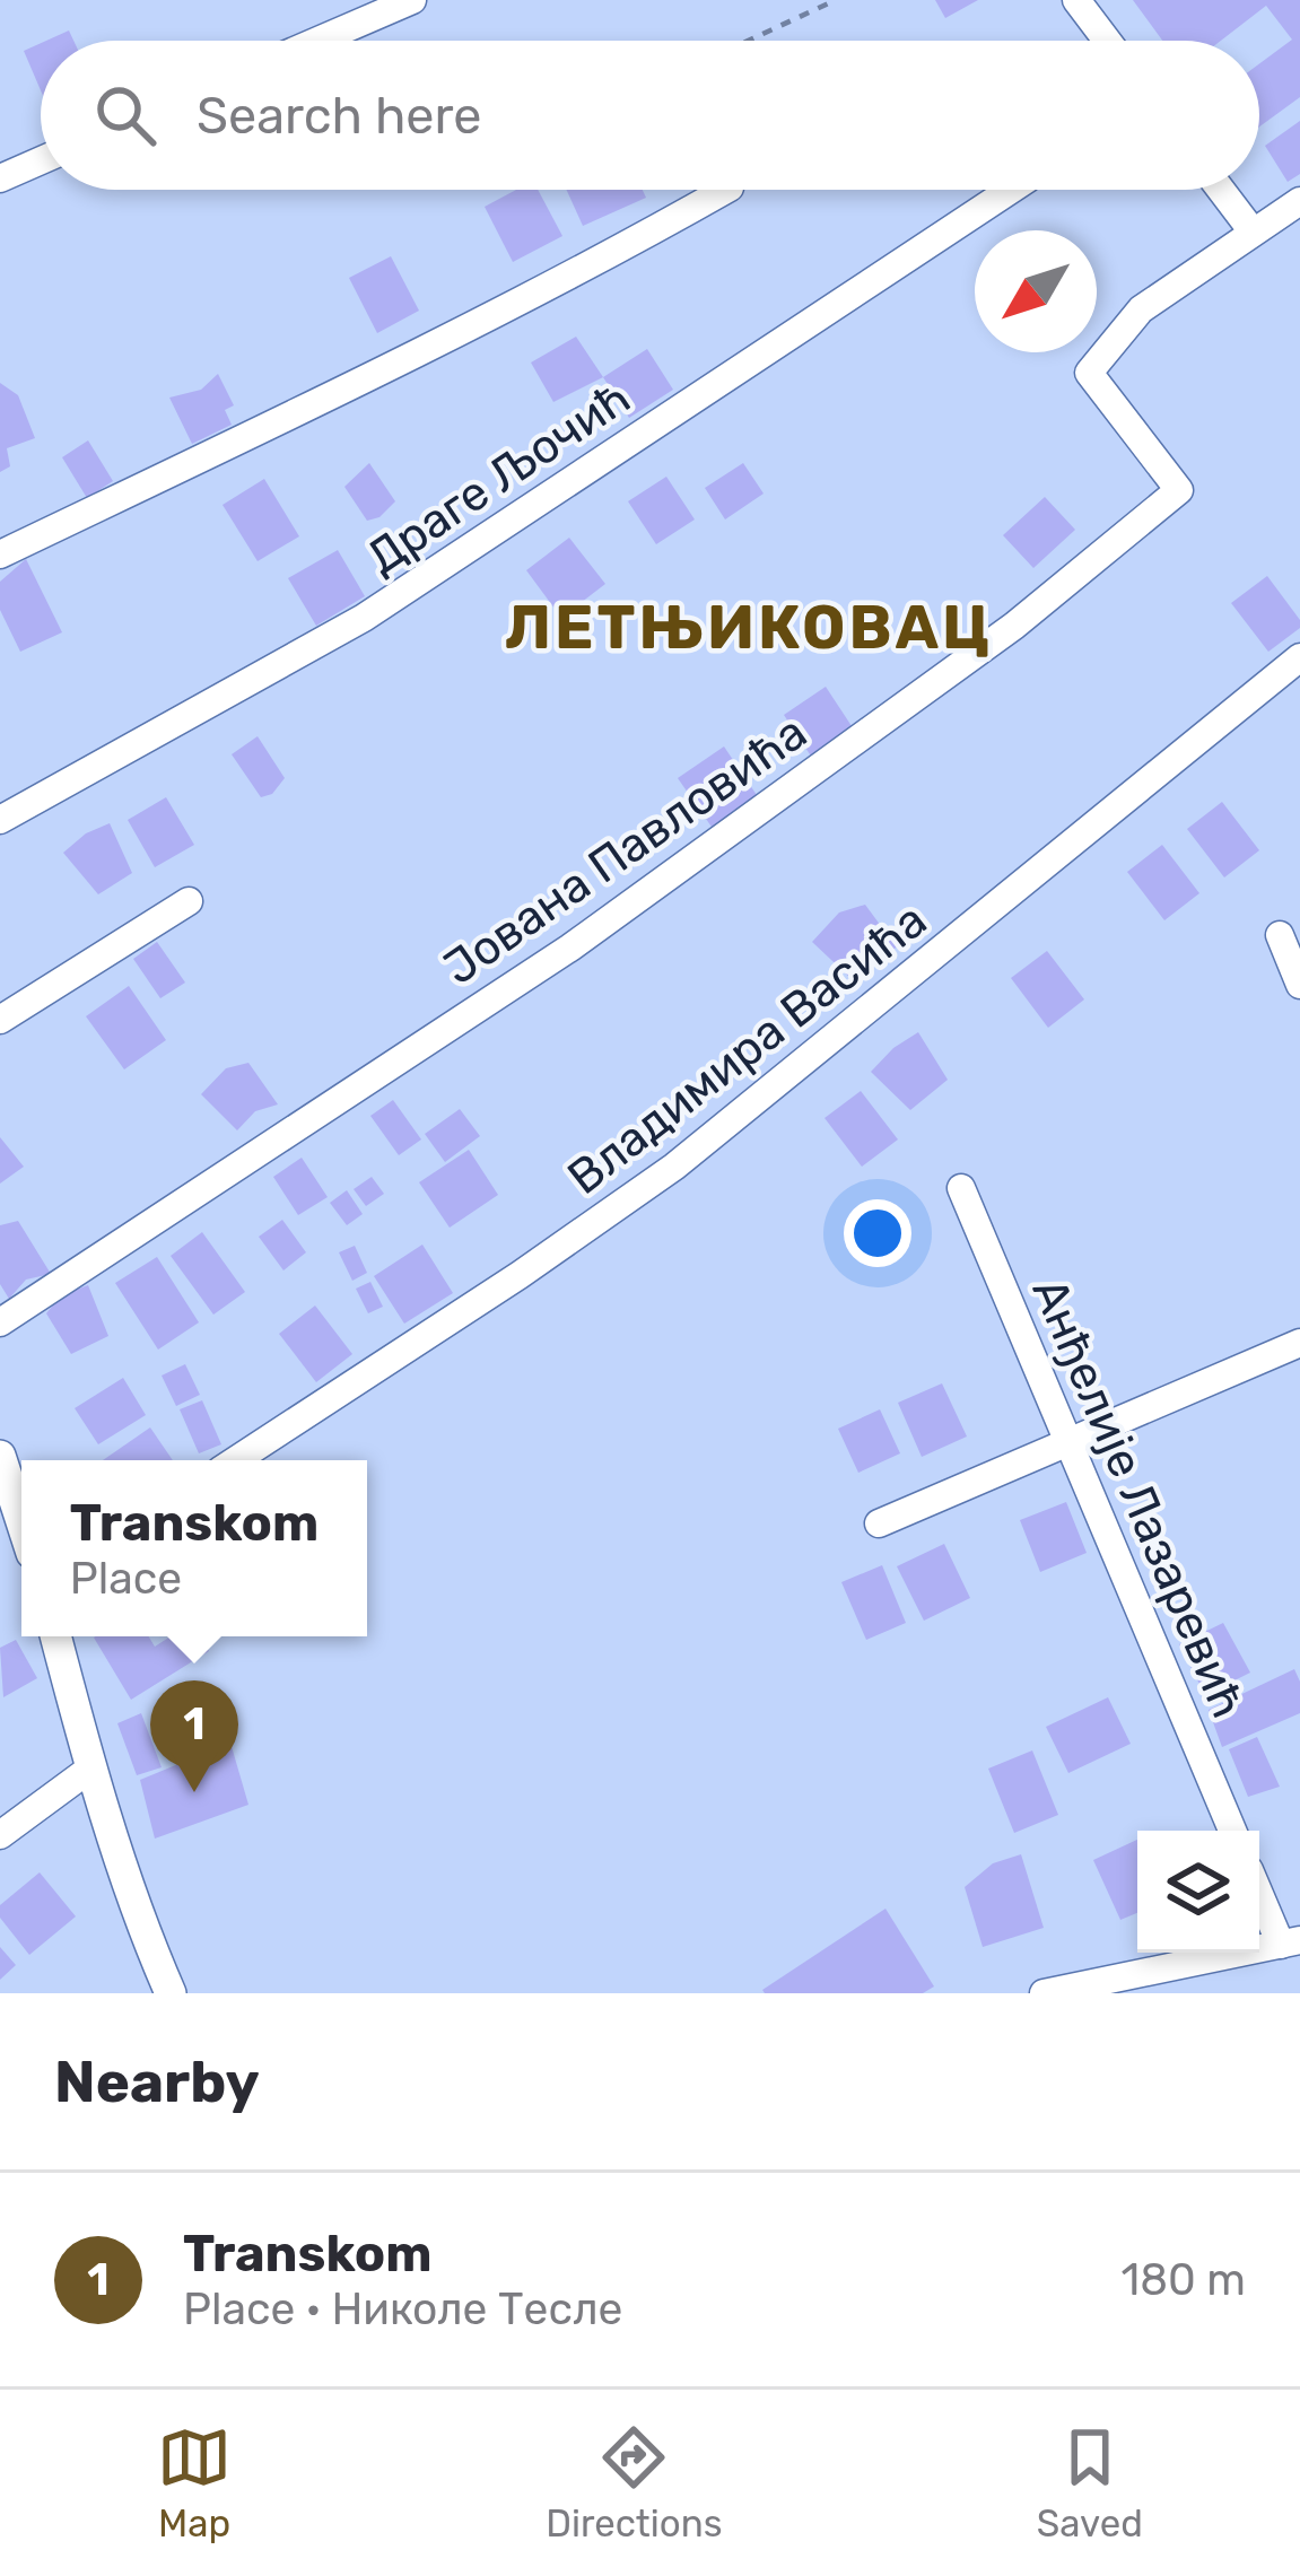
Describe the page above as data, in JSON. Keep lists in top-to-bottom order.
{
  "streets": {
    "street": [
      "Драге Љочић",
      "Јована Павловића",
      "Владимира Васића",
      "Анђелије Лазаревић"
    ]
  },
  "districts": ["ЛЕТЊИКОВАЦ"],
  "north": "bottom left",
  "page": {
    "search": "Search here",
    "popup": ["Transkom", "Place"],
    "pins": "1",
    "heading": "Nearby",
    "list": [
      {
        "mark": "1",
        "name": "Transkom",
        "note": "Place · Николе Тесле",
        "value": "180 m"
      }
    ],
    "nav": ["Map", "Directions", "Saved"]
  }
}
